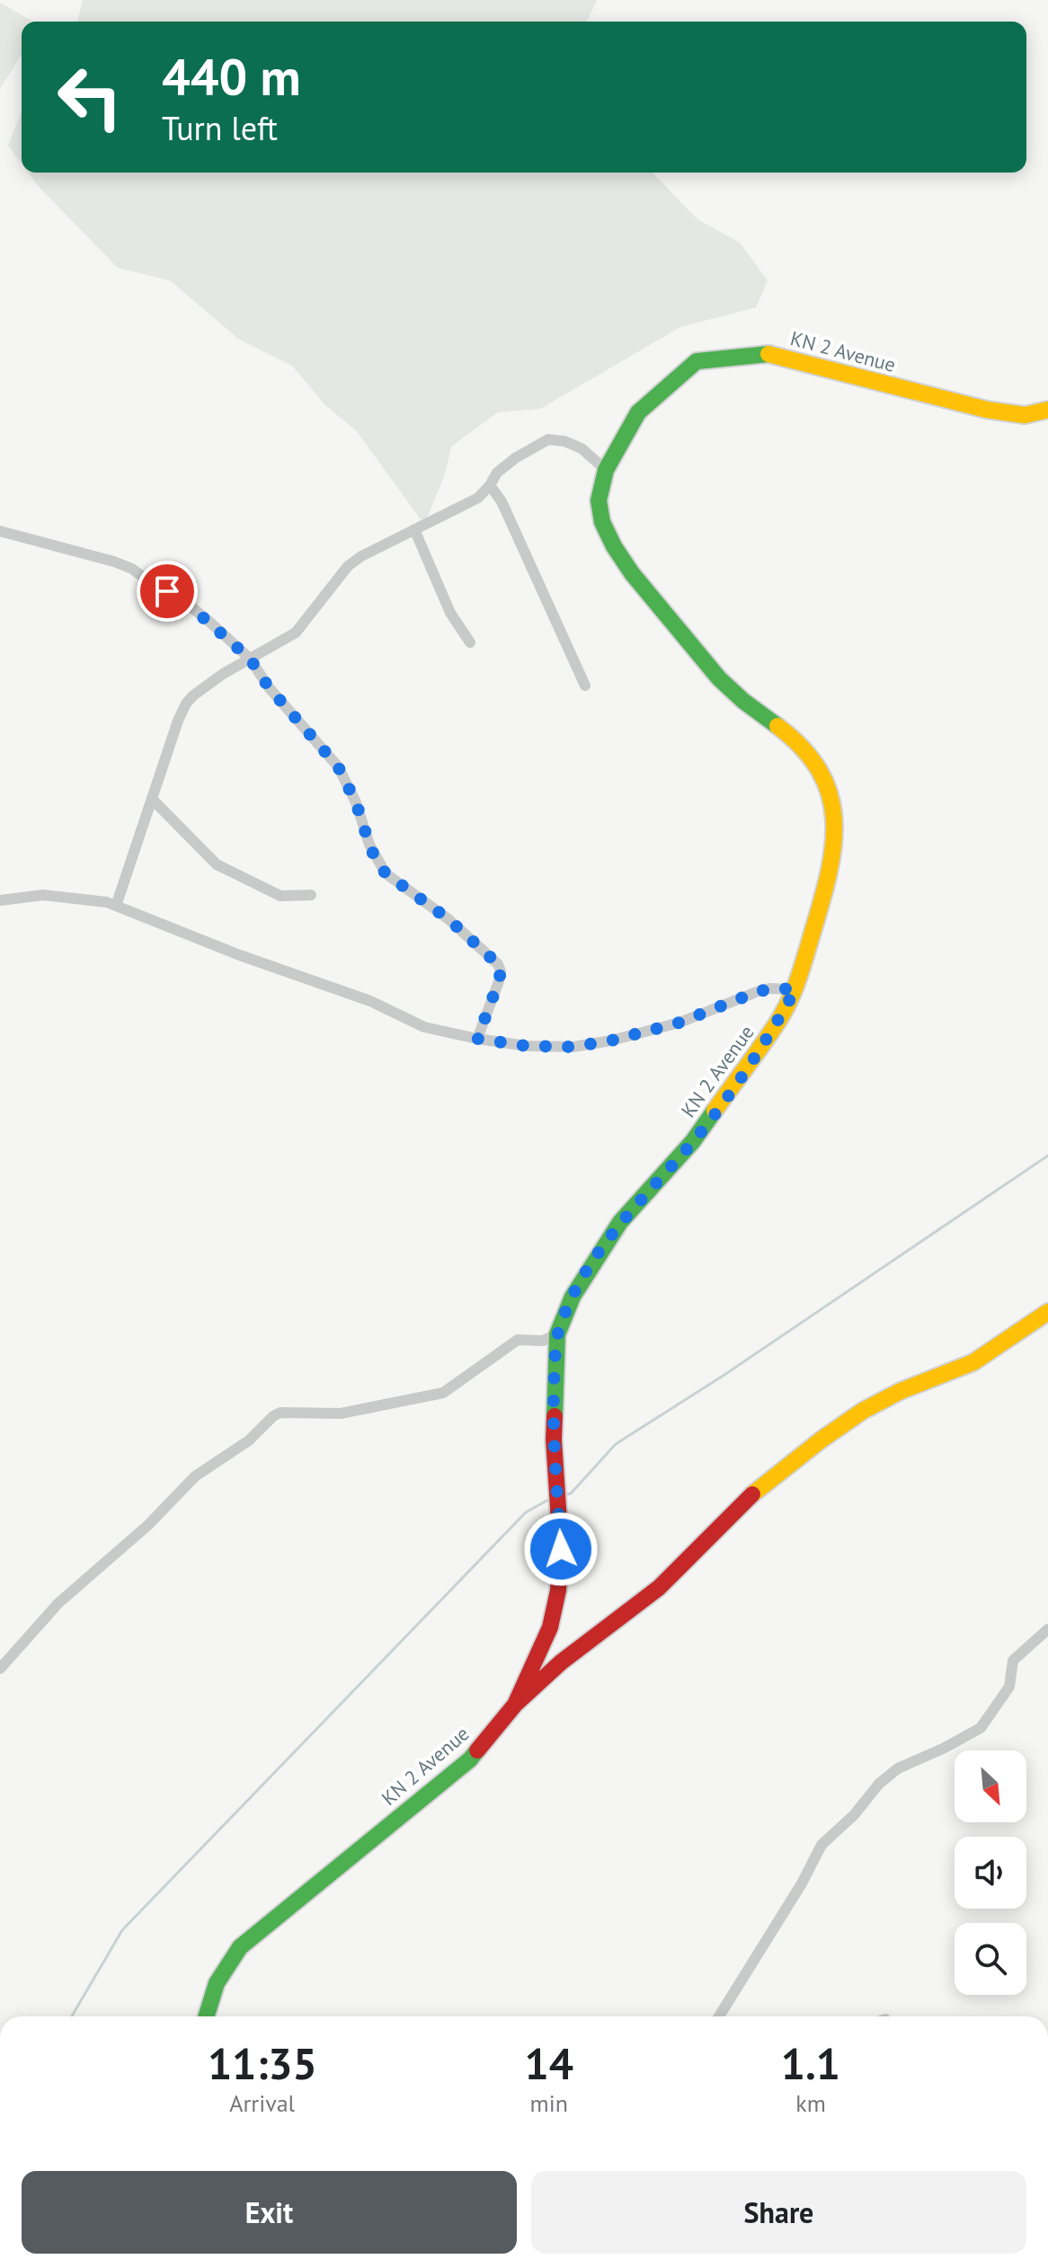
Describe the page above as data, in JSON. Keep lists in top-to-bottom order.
{
  "streets": {
    "main road": ["KN 2 Avenue"]
  },
  "north": "bottom right",
  "page": {
    "turn": ["440 m", "Turn left"],
    "eta": [
      "11:35",
      "Arrival",
      "14",
      "min",
      "1.1",
      "km"
    ],
    "buttons": ["Exit", "Share"]
  }
}
